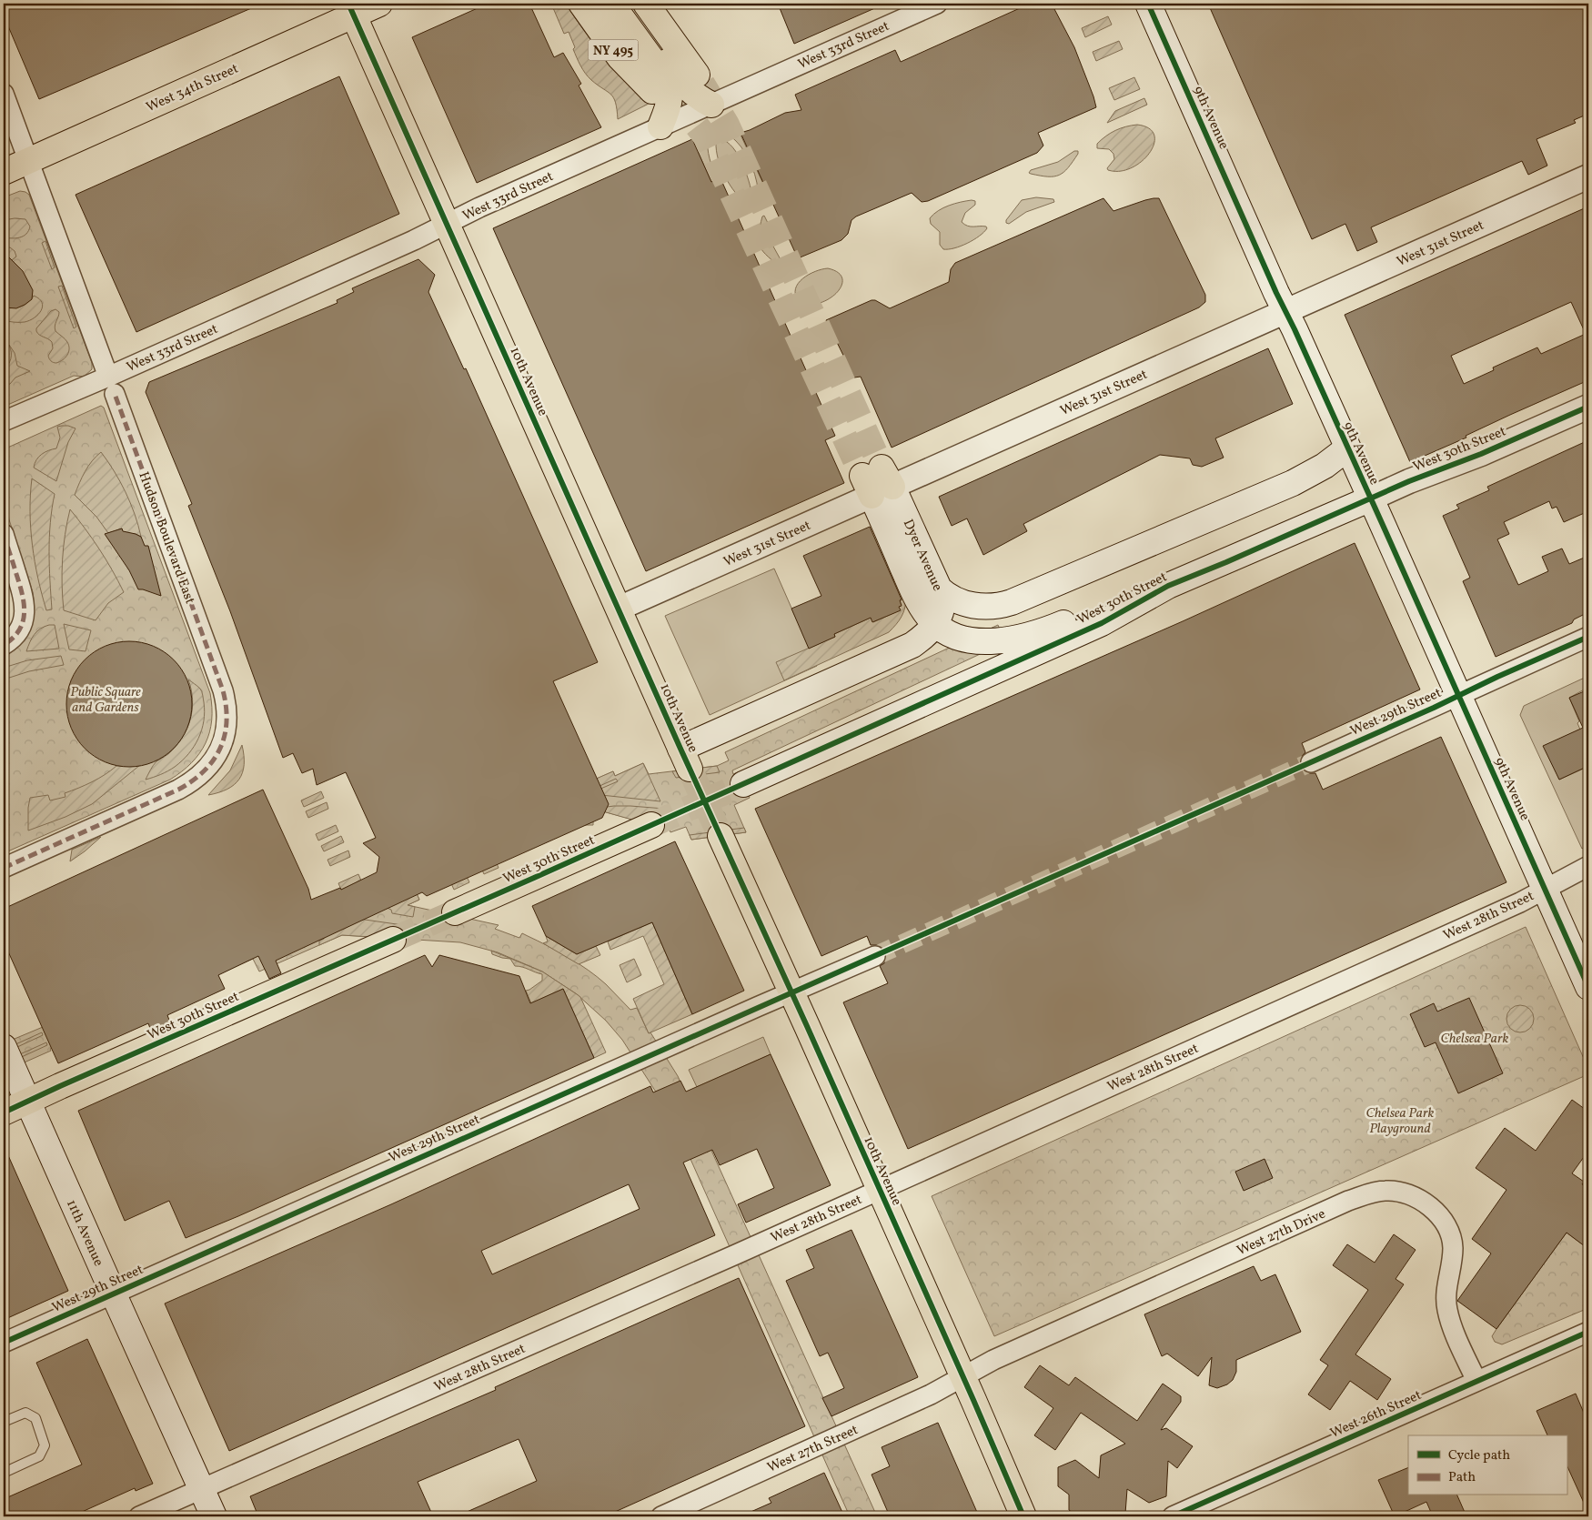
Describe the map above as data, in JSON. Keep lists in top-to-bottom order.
{
  "streets": {
    "main road": [
      "NY 495",
      "West 34th Street",
      "9th Avenue",
      "10th Avenue",
      "West 30th Street",
      "Dyer Avenue",
      "11th Avenue"
    ],
    "street": [
      "West 33rd Street",
      "West 31st Street",
      "Hudson Boulevard East",
      "West 29th Street",
      "West 28th Street",
      "West 27th Drive",
      "West 26th Street",
      "West 27th Street"
    ]
  },
  "crossings": [
    ["West 33rd Street", "10th Avenue"],
    ["West 33rd Street", "Hudson Boulevard East"],
    ["West 34th Street", "10th Avenue"],
    ["West 34th Street", "Hudson Boulevard East"],
    ["9th Avenue", "West 31st Street"],
    ["9th Avenue", "West 30th Street"],
    ["9th Avenue", "West 29th Street"],
    ["9th Avenue", "West 28th Street"],
    ["West 31st Street", "10th Avenue"],
    ["West 31st Street", "Dyer Avenue"],
    ["10th Avenue", "Dyer Avenue"],
    ["10th Avenue", "West 29th Street"],
    ["10th Avenue", "West 28th Street"],
    ["10th Avenue", "West 27th Drive"],
    ["10th Avenue", "West 27th Street"],
    ["West 30th Street", "Dyer Avenue"],
    ["West 30th Street", "11th Avenue"],
    ["West 29th Street", "11th Avenue"],
    ["West 28th Street", "11th Avenue"],
    ["West 27th Drive", "West 26th Street"],
    ["West 27th Drive", "West 27th Street"]
  ],
  "parks": ["Public Square and Gardens", "Chelsea Park", "Chelsea Park Playground"],
  "legend": ["Cycle path", "Path"]
}
